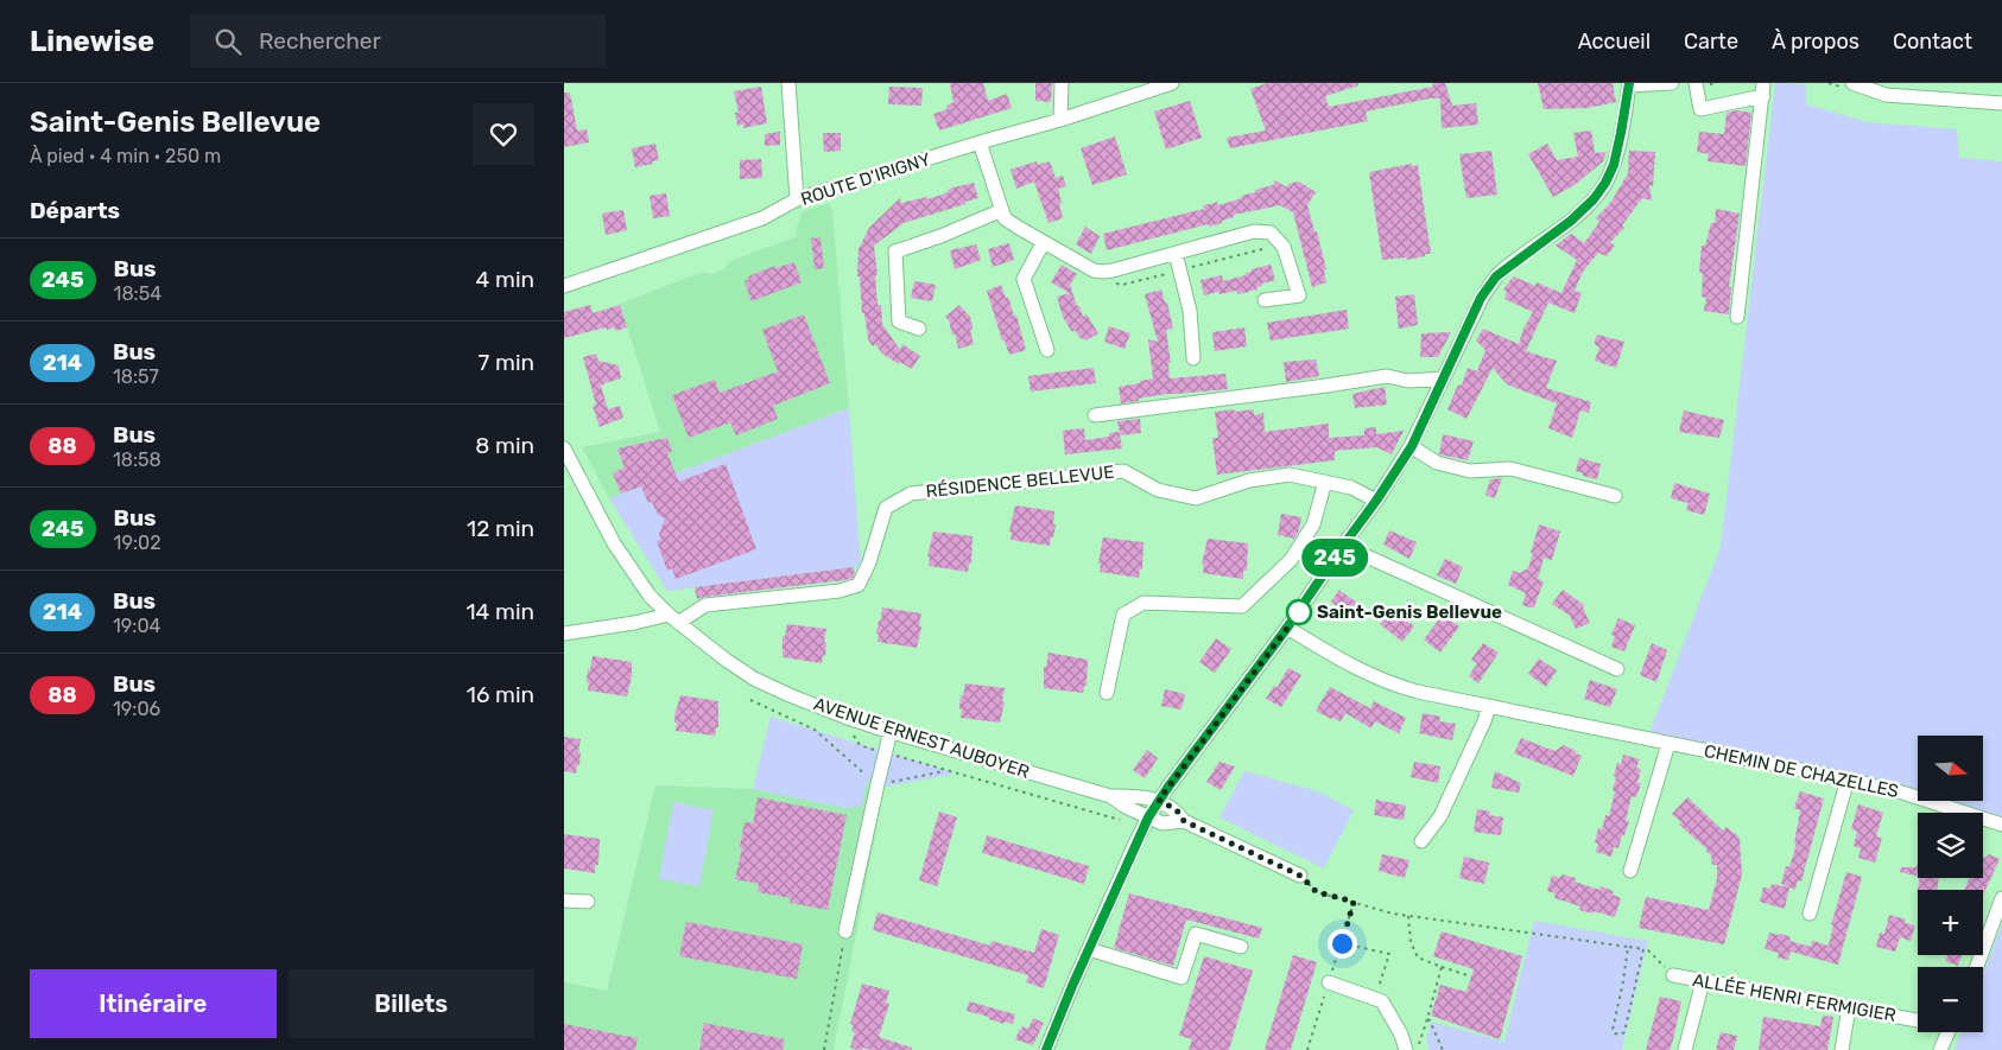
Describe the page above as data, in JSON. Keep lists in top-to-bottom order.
{
  "streets": {
    "street": [
      "ROUTE D'IRIGNY",
      "RÉSIDENCE BELLEVUE",
      "AVENUE ERNEST AUBOYER",
      "CHEMIN DE CHAZELLES",
      "ALLÉE HENRI FERMIGIER"
    ]
  },
  "crossings": [
    ["RÉSIDENCE BELLEVUE", "AVENUE ERNEST AUBOYER"]
  ],
  "places": ["Saint-Genis Bellevue"],
  "lines": ["bus line 245"],
  "north": "right",
  "page": {
    "header": "Linewise",
    "search": "Rechercher",
    "nav": [
      "Accueil",
      "Carte",
      "À propos",
      "Contact"
    ],
    "heading": [
      ["Saint-Genis Bellevue", "À pied · 4 min · 250 m"],
      "Départs"
    ],
    "on_map": "245",
    "list": [
      {
        "mark": "245",
        "name": "Bus",
        "note": "18:54",
        "value": "4 min"
      },
      {
        "mark": "214",
        "name": "Bus",
        "note": "18:57",
        "value": "7 min"
      },
      {
        "mark": "88",
        "name": "Bus",
        "note": "18:58",
        "value": "8 min"
      },
      {
        "mark": "245",
        "name": "Bus",
        "note": "19:02",
        "value": "12 min"
      },
      {
        "mark": "214",
        "name": "Bus",
        "note": "19:04",
        "value": "14 min"
      },
      {
        "mark": "88",
        "name": "Bus",
        "note": "19:06",
        "value": "16 min"
      }
    ],
    "map_buttons": ["+", "−"],
    "buttons": ["Itinéraire", "Billets"]
  }
}
